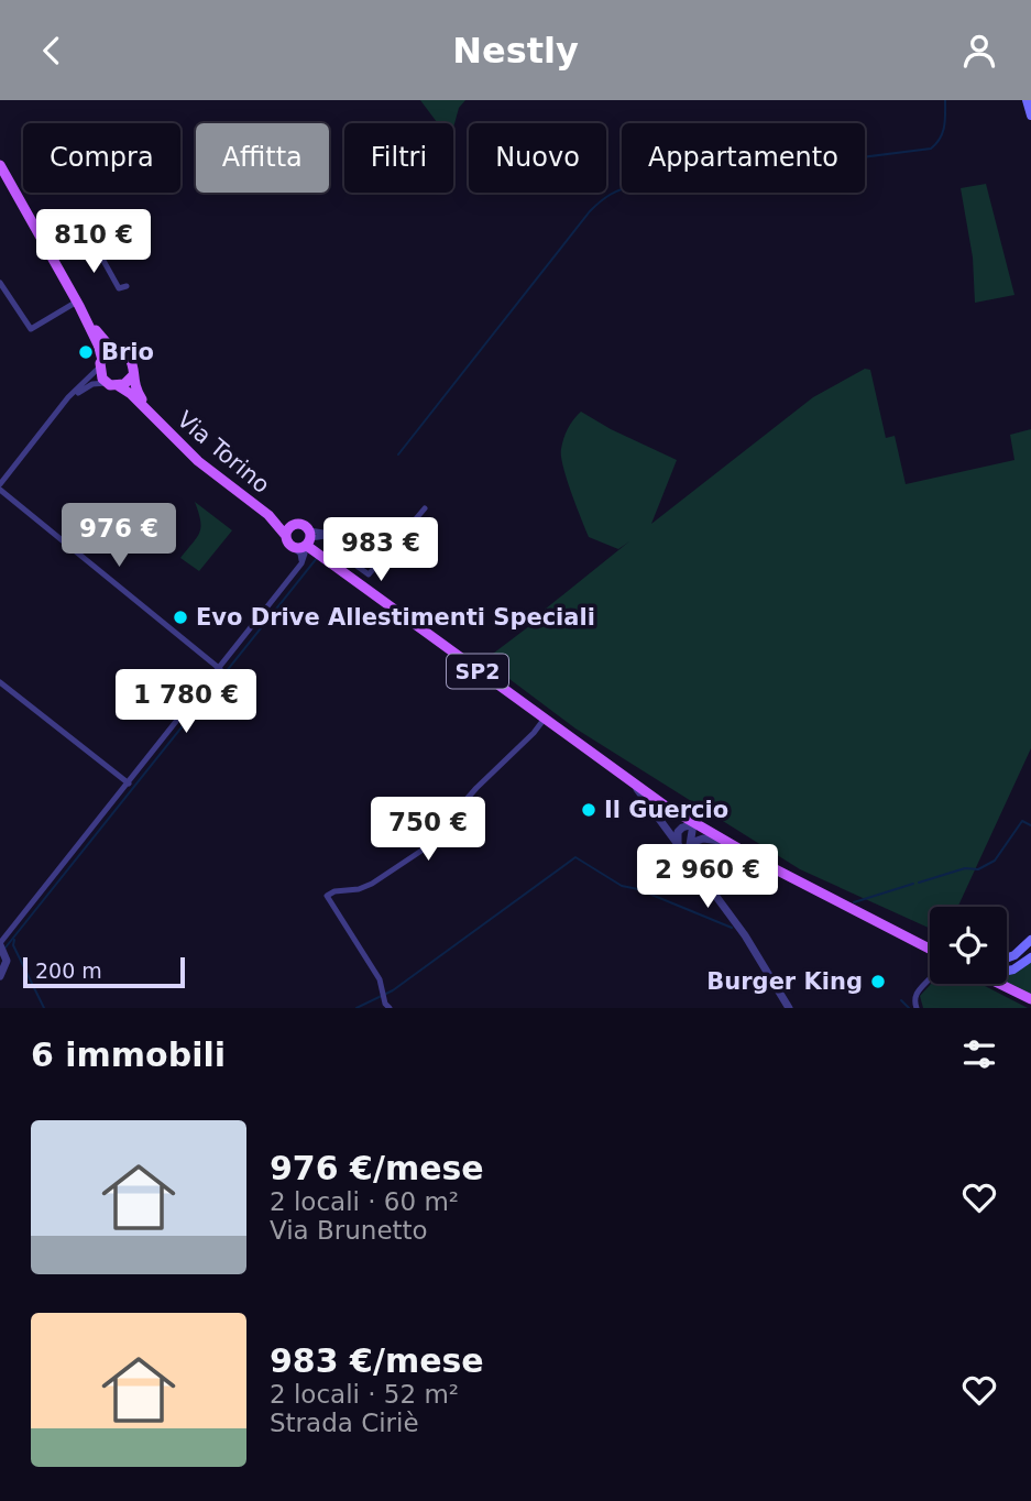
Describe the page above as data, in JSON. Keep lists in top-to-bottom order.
{
  "streets": {
    "main road": ["Via Torino", "SP2"]
  },
  "crossings": [
    ["Via Torino", "SP2"]
  ],
  "places": [
    "Brio",
    "Evo Drive Allestimenti Speciali",
    "Il Guercio",
    "Burger King"
  ],
  "scale_bar": "200 m",
  "page": {
    "header": "Nestly",
    "chip": [
      "Compra",
      "Affitta",
      "Filtri",
      "Nuovo",
      "Appartamento"
    ],
    "price": [
      "810 €",
      "976 €",
      "983 €",
      "1 780 €",
      "750 €",
      "2 960 €"
    ],
    "scale": "200 m",
    "heading": "6 immobili",
    "list": [
      {
        "name": "976 €/mese",
        "note": "2 locali · 60 m² · Via Brunetto"
      },
      {
        "name": "983 €/mese",
        "note": "2 locali · 52 m² · Strada Ciriè"
      }
    ]
  }
}
